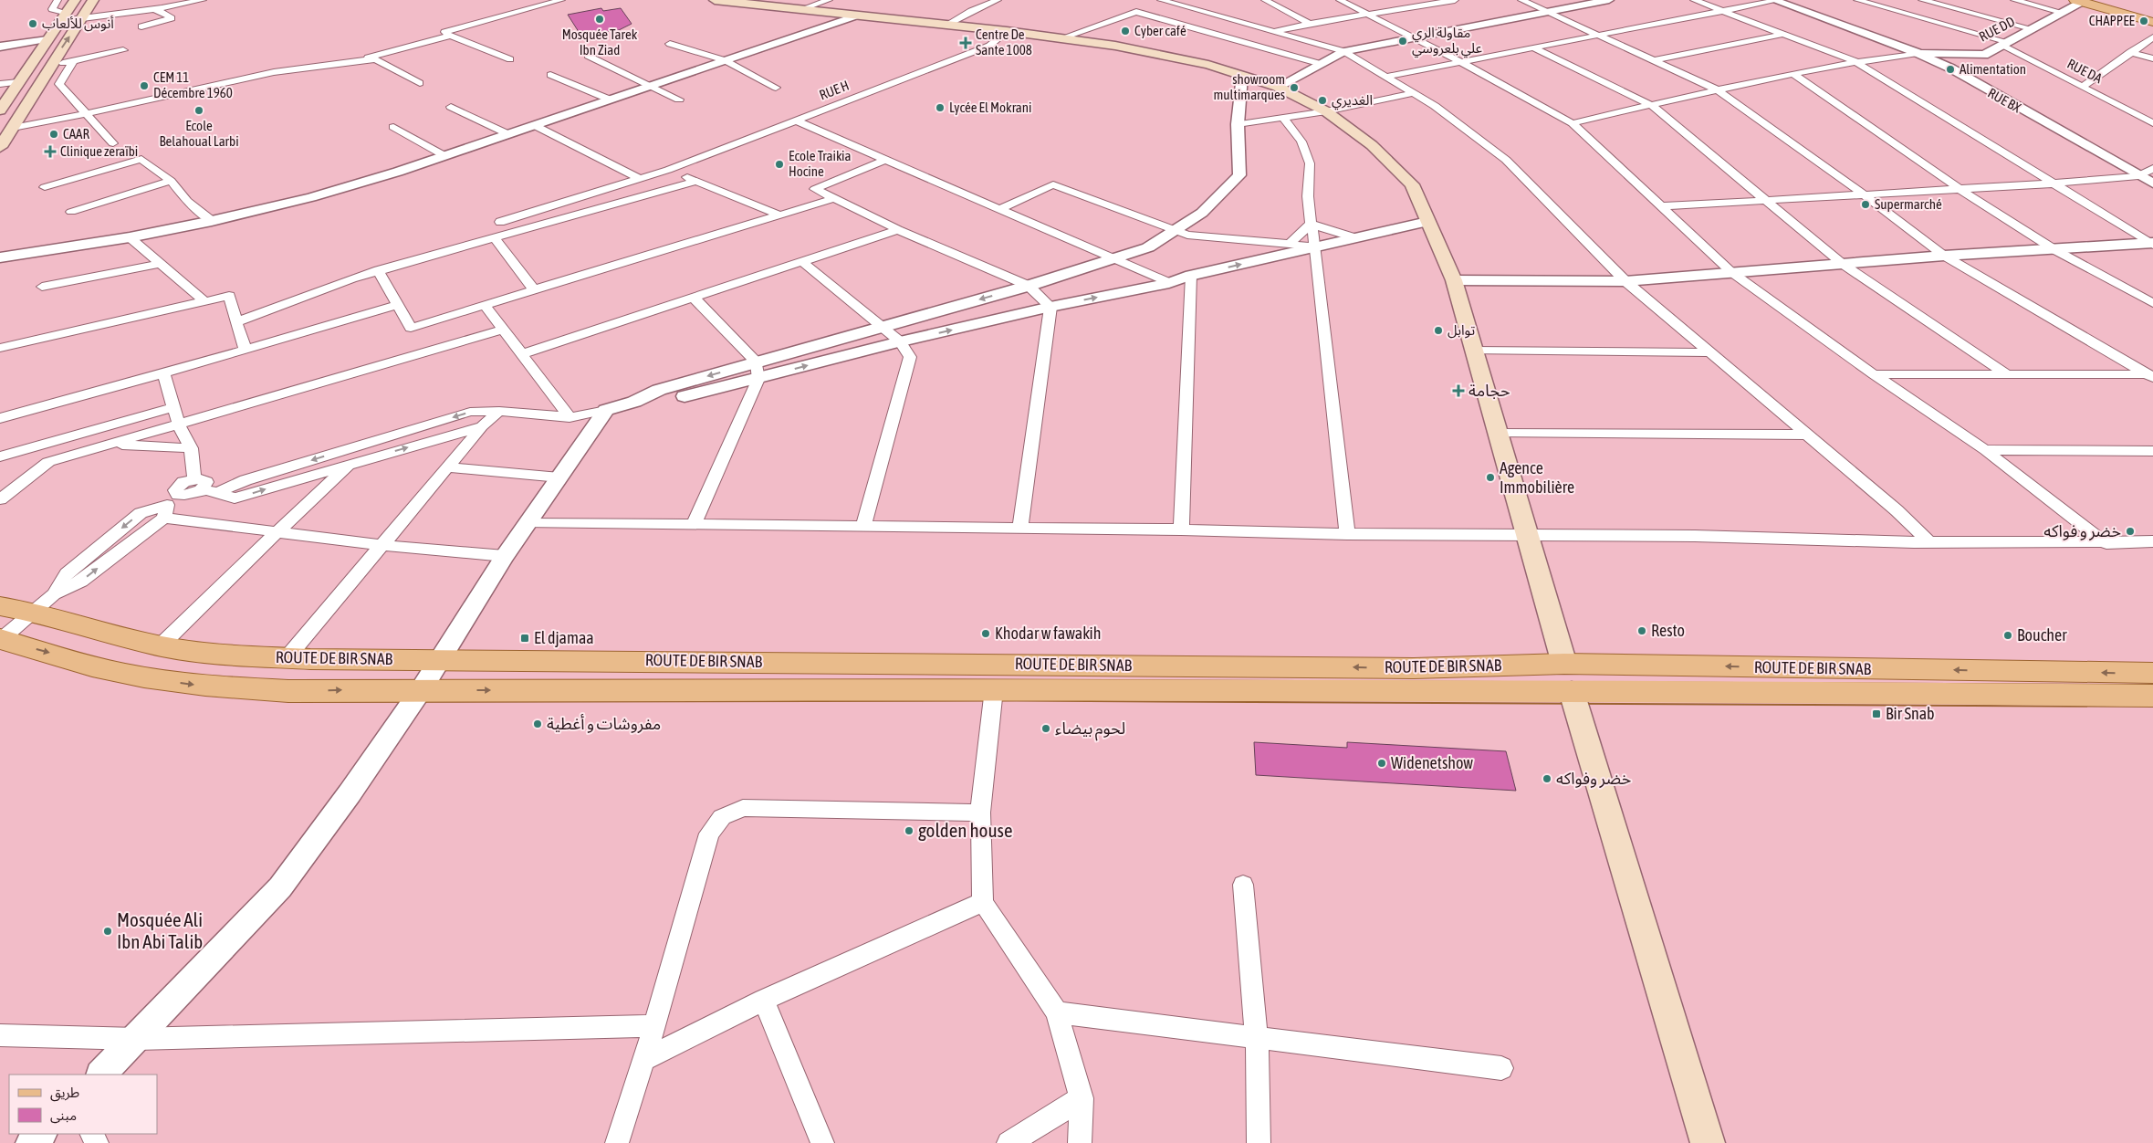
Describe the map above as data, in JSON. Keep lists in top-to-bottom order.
{
  "streets": {
    "main road": ["ROUTE DE BIR SNAB"],
    "street": [
      "RUE DD",
      "RUE DA",
      "RUE H",
      "RUE BX"
    ]
  },
  "crossings": [
    ["RUE DD", "RUE DA"],
    ["RUE DD", "RUE BX"]
  ],
  "places": {
    "other": [
      "Mosquée Tarek Ibn Ziad",
      "CHAPPEE",
      "أنوس للألعاب",
      "Cyber café",
      "مقاولة الري علي بلعروسي",
      "Alimentation",
      "CEM 11 Décembre 1960",
      "showroom multimarques",
      "الغديري",
      "Lycée El Mokrani",
      "Ecole Belahoual Larbi",
      "CAAR",
      "Ecole Traikia Hocine",
      "Supermarché",
      "توابل",
      "Agence Immobilière",
      "خضر و فواكه",
      "Resto",
      "Khodar w fawakih",
      "Boucher",
      "مفروشات و أغطية",
      "لحوم بيضاء",
      "Widenetshow",
      "خضر وفواكه",
      "golden house",
      "Mosquée Ali Ibn Abi Talib"
    ],
    "health": ["Centre De Sante 1008", "Clinique zeraïbi", "حجامة"],
    "transit": ["El djamaa", "Bir Snab"]
  },
  "legend": ["طريق", "مبنى"]
}
